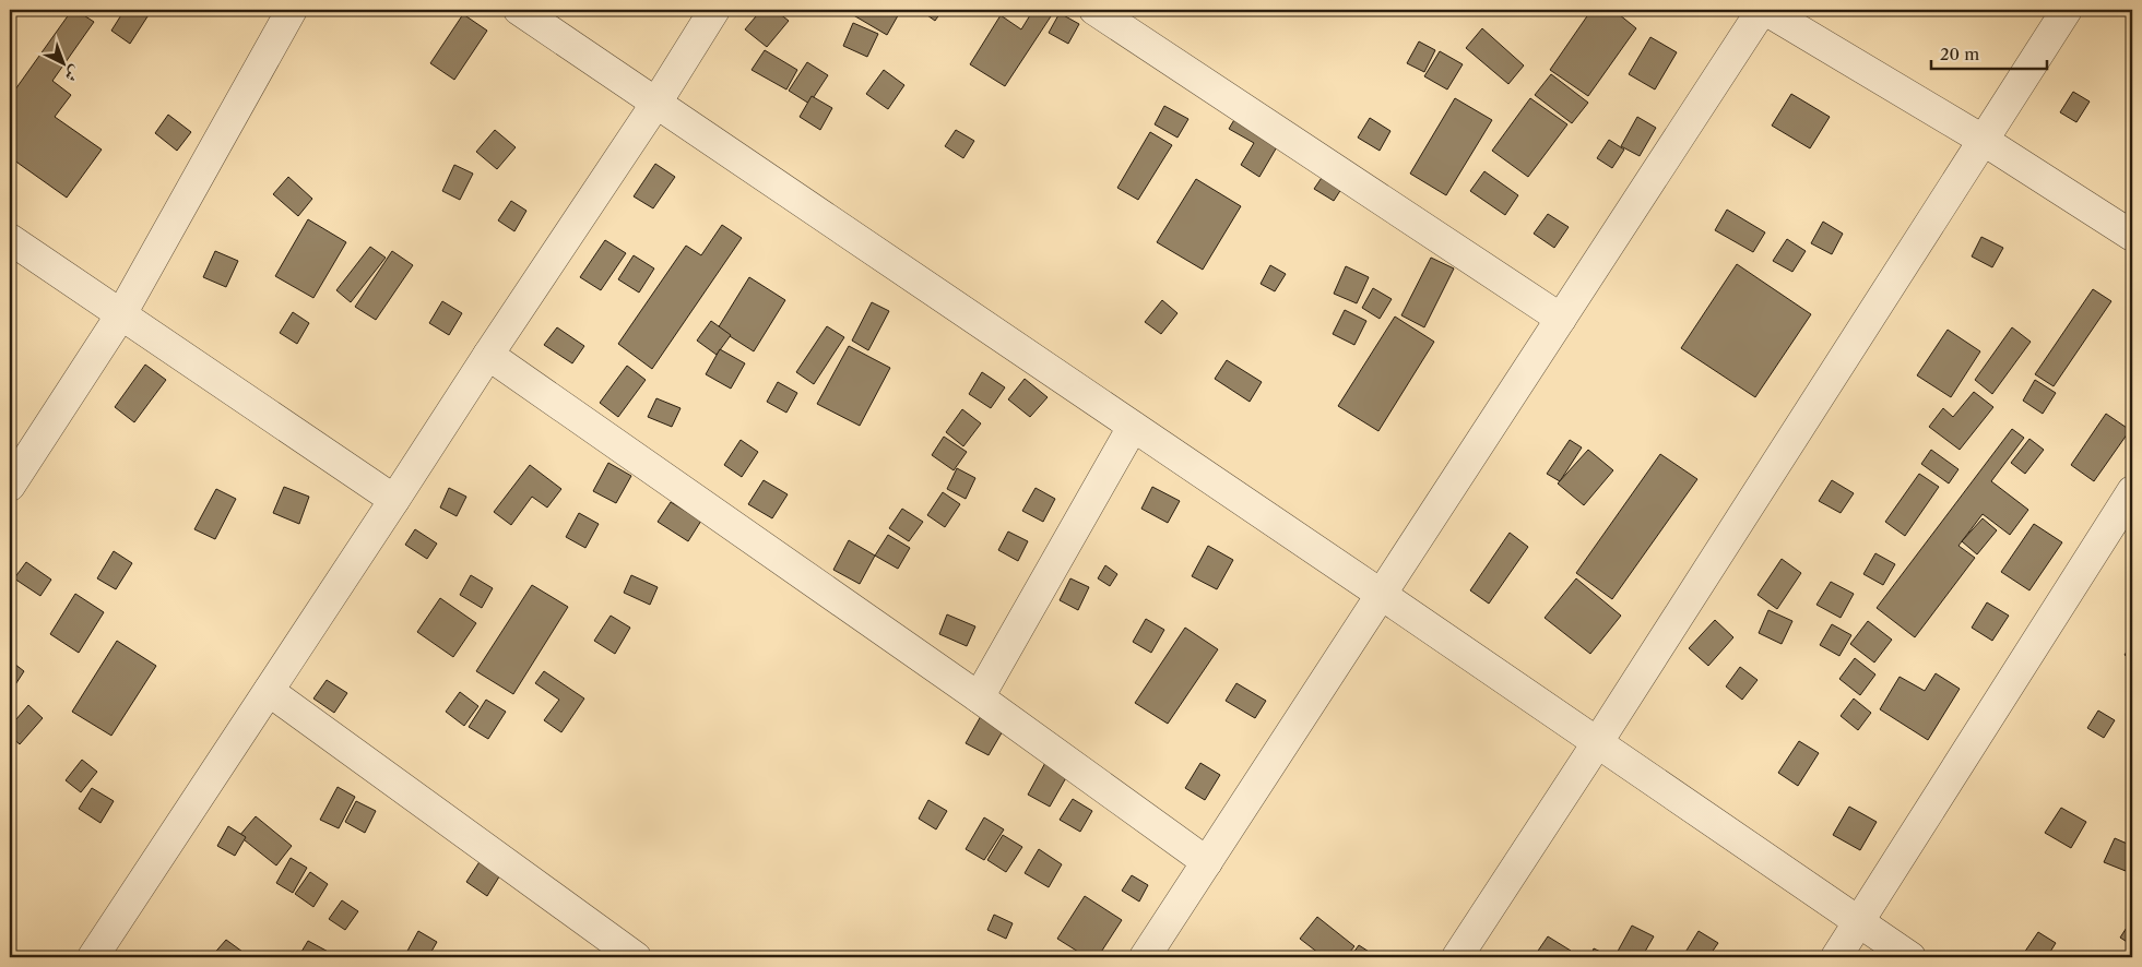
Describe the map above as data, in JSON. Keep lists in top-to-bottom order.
{
  "scale_bar": "20 m",
  "north": "bottom right"
}
